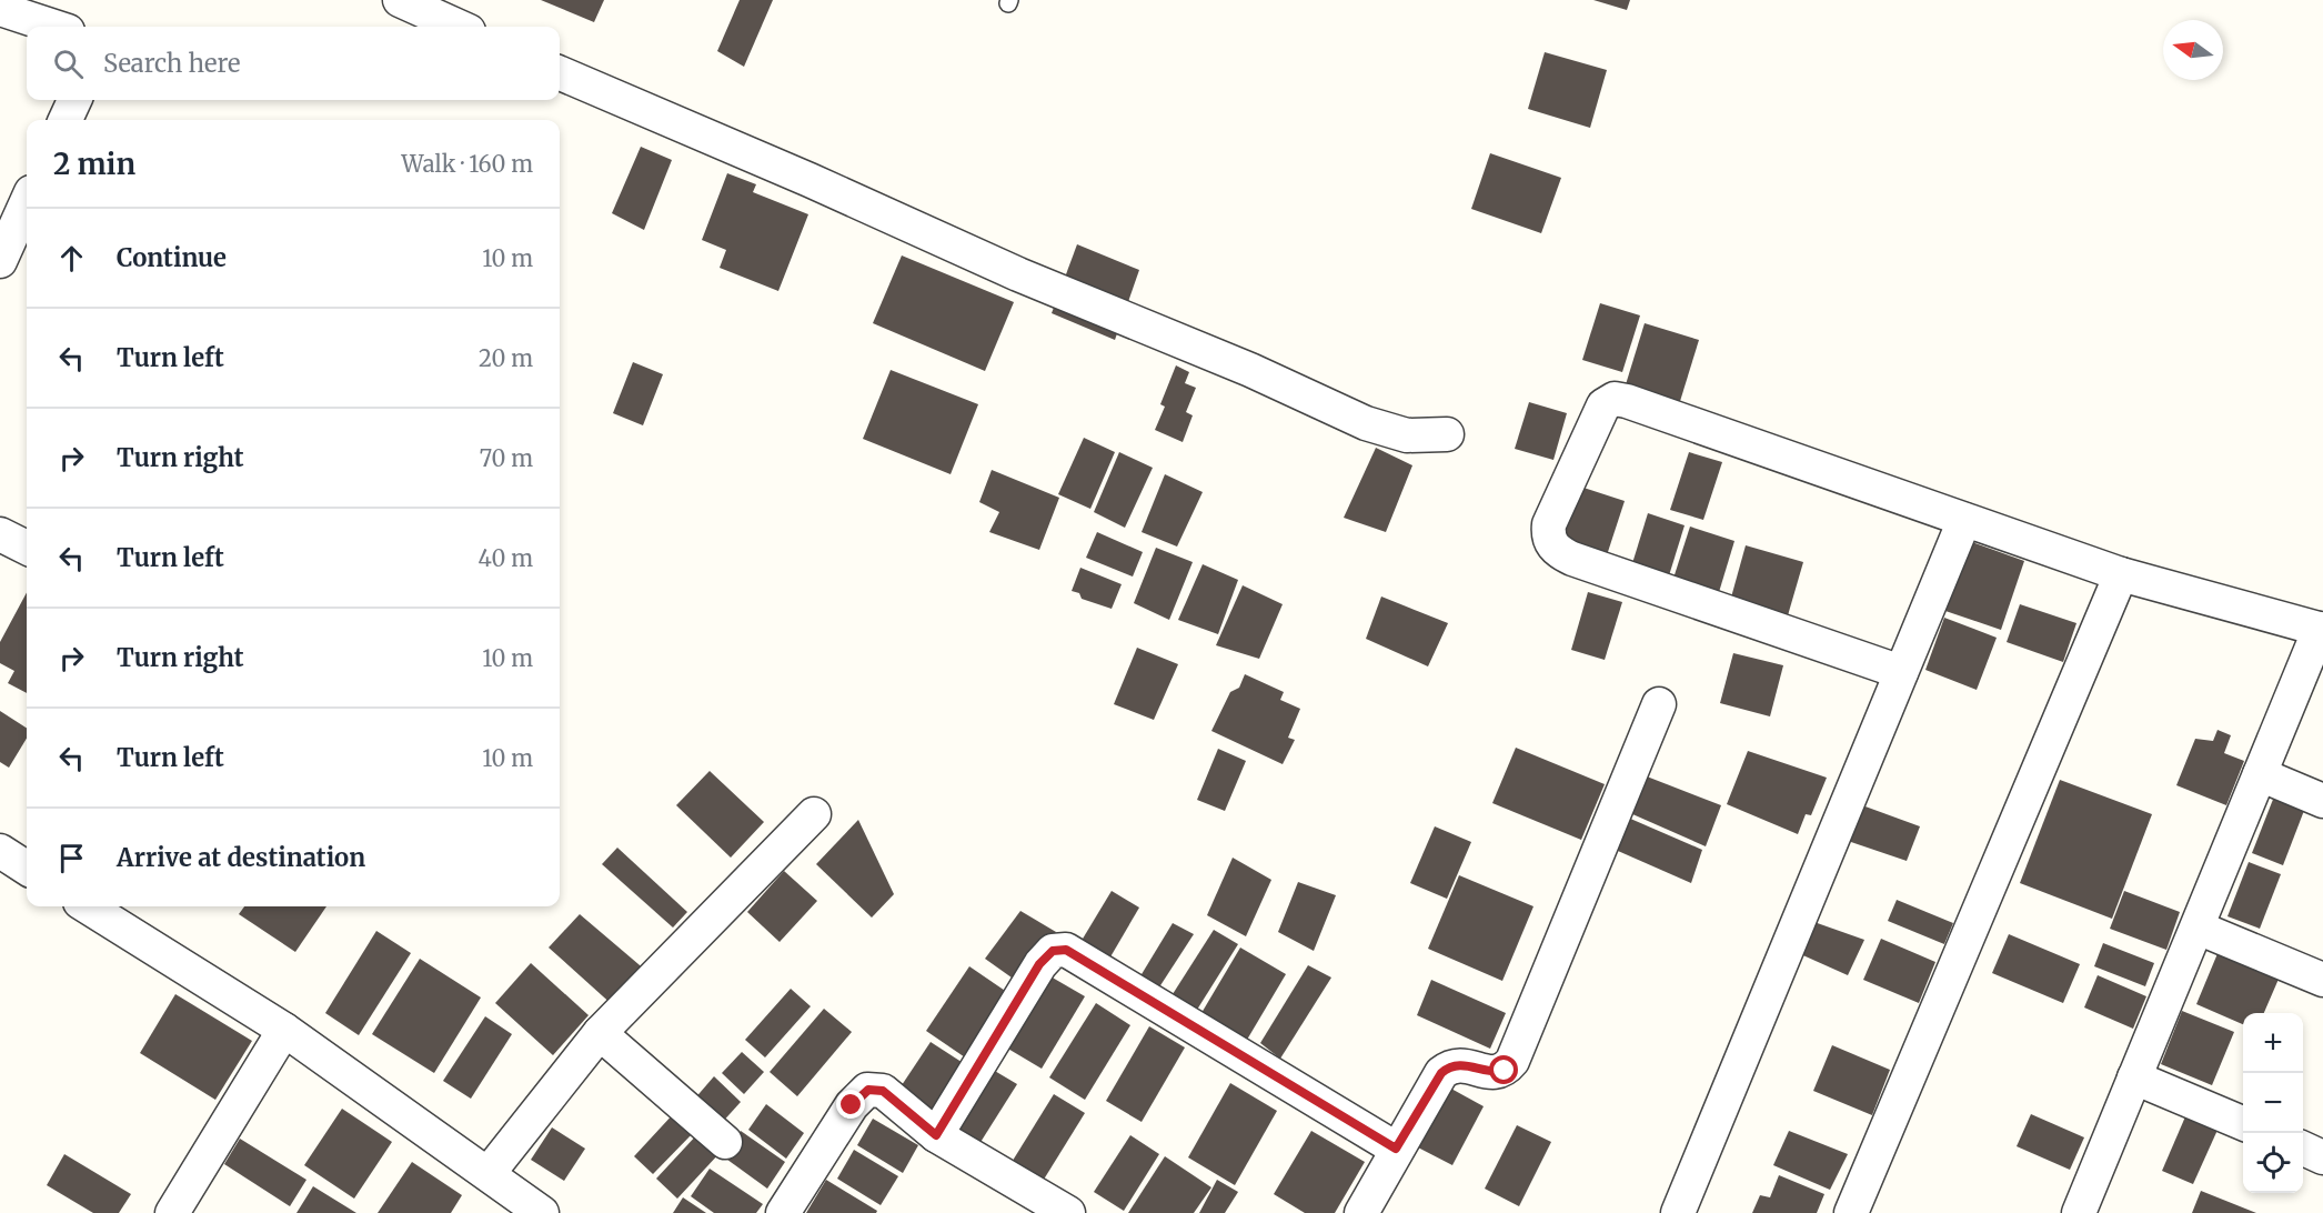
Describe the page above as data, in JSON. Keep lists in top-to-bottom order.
{
  "north": "left",
  "page": {
    "search": "Search here",
    "heading": ["2 min", "Walk · 160 m"],
    "list": [
      ["Continue", "10 m"],
      ["Turn left", "20 m"],
      ["Turn right", "70 m"],
      ["Turn left", "40 m"],
      ["Turn right", "10 m"],
      ["Turn left", "10 m"],
      "Arrive at destination"
    ],
    "map_buttons": ["+", "−"]
  }
}
